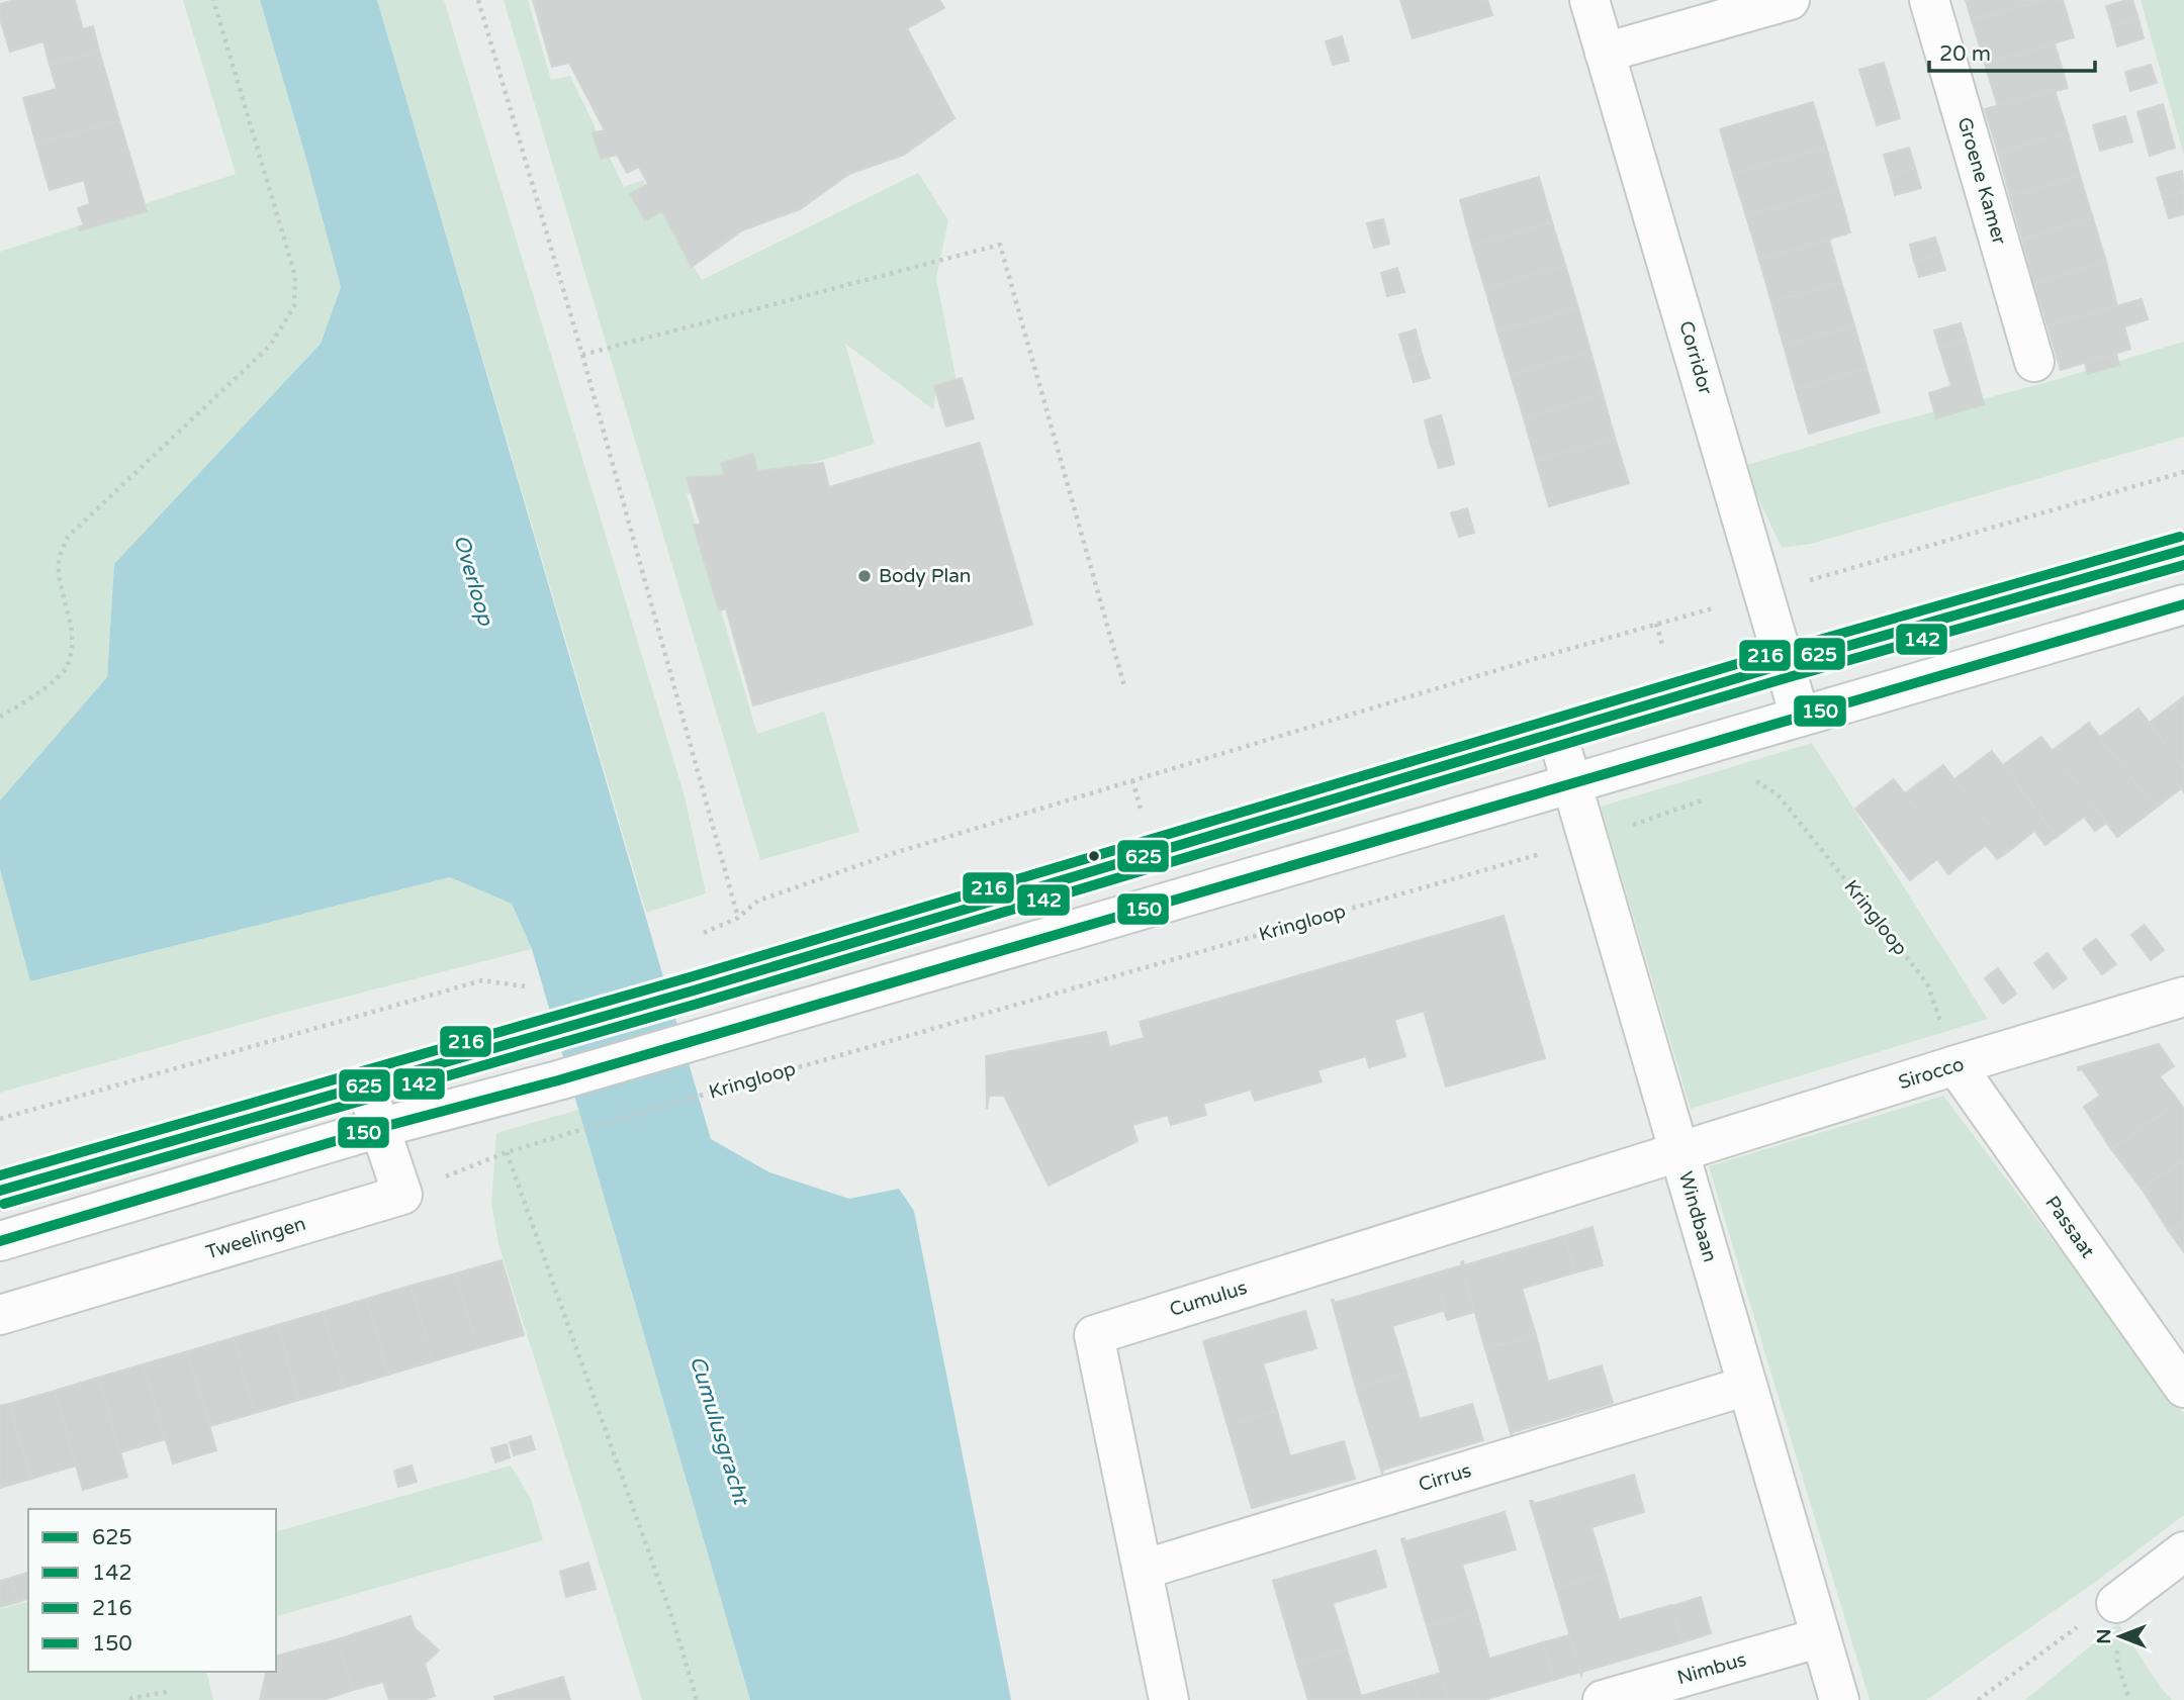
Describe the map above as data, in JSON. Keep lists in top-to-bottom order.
{
  "streets": {
    "street": [
      "Groene Kamer",
      "Corridor",
      "Sirocco",
      "Windbaan",
      "Passaat",
      "Tweelingen",
      "Cumulus",
      "Cirrus",
      "Nimbus"
    ],
    "path": ["Kringloop"]
  },
  "crossings": [
    ["Kringloop", "Sirocco"],
    ["Kringloop", "Windbaan"],
    ["Kringloop", "Passaat"],
    ["Kringloop", "Tweelingen"],
    ["Sirocco", "Windbaan"],
    ["Sirocco", "Passaat"],
    ["Sirocco", "Cumulus"],
    ["Windbaan", "Cumulus"],
    ["Windbaan", "Cirrus"],
    ["Windbaan", "Nimbus"],
    ["Cumulus", "Cirrus"]
  ],
  "water": ["Overloop", "Cumulusgracht"],
  "places": ["Body Plan"],
  "lines": [
    "transit line 216",
    "transit line 625",
    "transit line 142",
    "transit line 150"
  ],
  "legend": [
    "625",
    "142",
    "216",
    "150"
  ],
  "scale_bar": "20 m",
  "north": "left"
}
